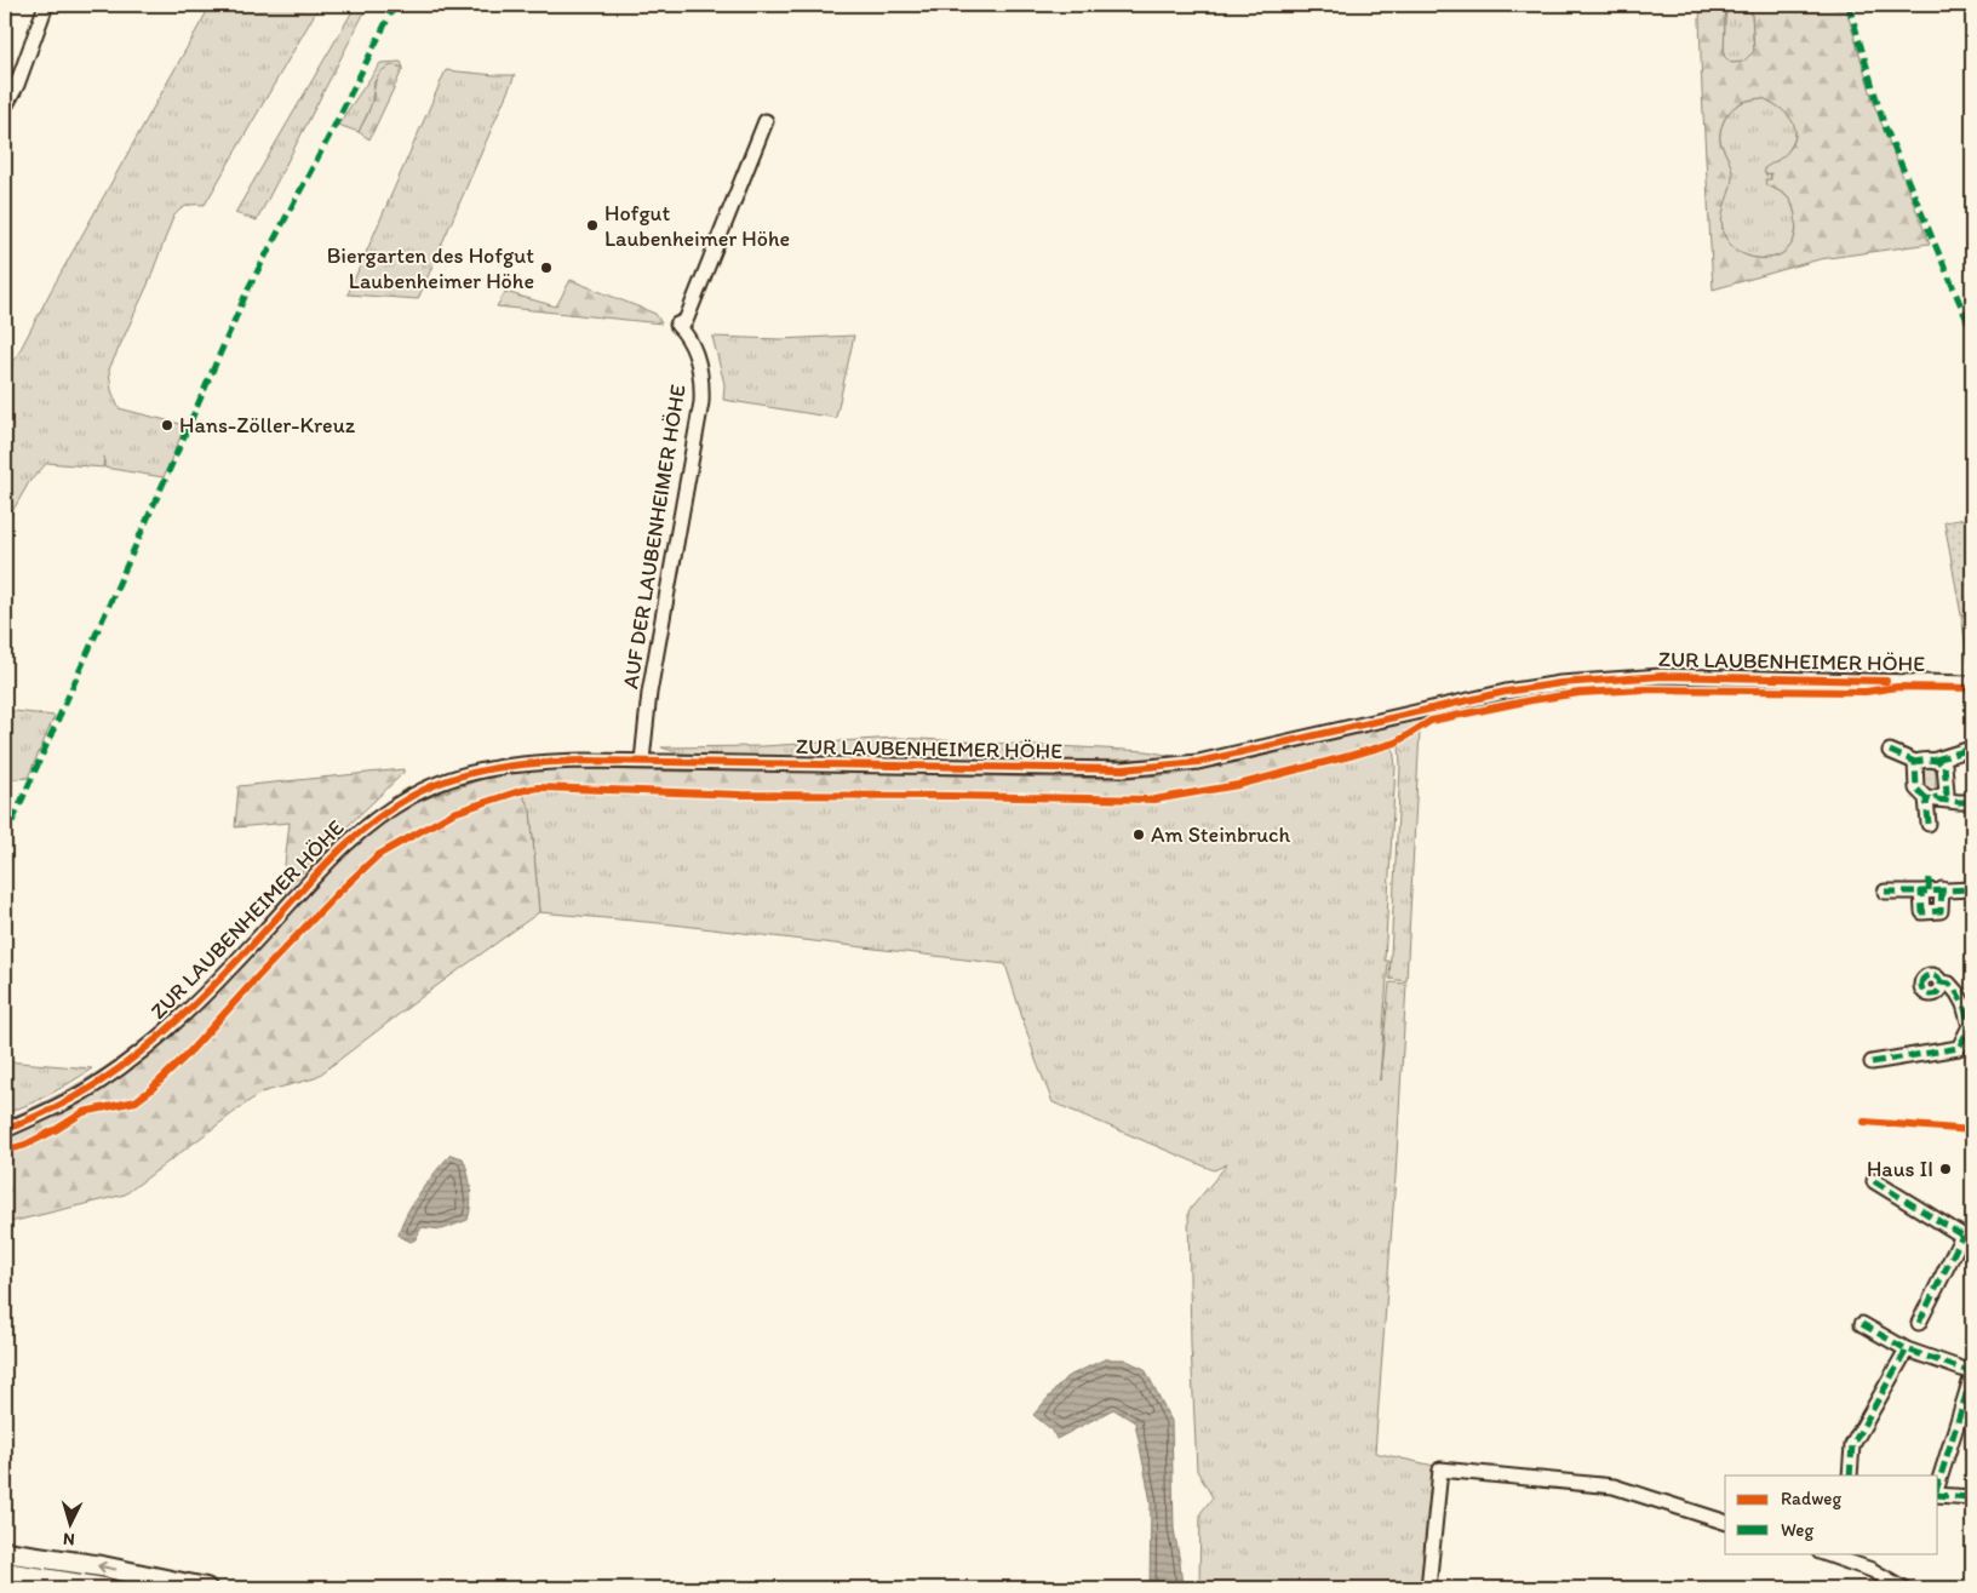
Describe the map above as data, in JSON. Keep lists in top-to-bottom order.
{
  "streets": {
    "street": ["AUF DER LAUBENHEIMER HÖHE", "ZUR LAUBENHEIMER HÖHE"]
  },
  "crossings": [
    ["AUF DER LAUBENHEIMER HÖHE", "ZUR LAUBENHEIMER HÖHE"]
  ],
  "places": [
    "Hofgut Laubenheimer Höhe",
    "Biergarten des Hofgut Laubenheimer Höhe",
    "Hans-Zöller-Kreuz",
    "Am Steinbruch",
    "Haus II"
  ],
  "legend": ["Radweg", "Weg"],
  "north": "bottom"
}
